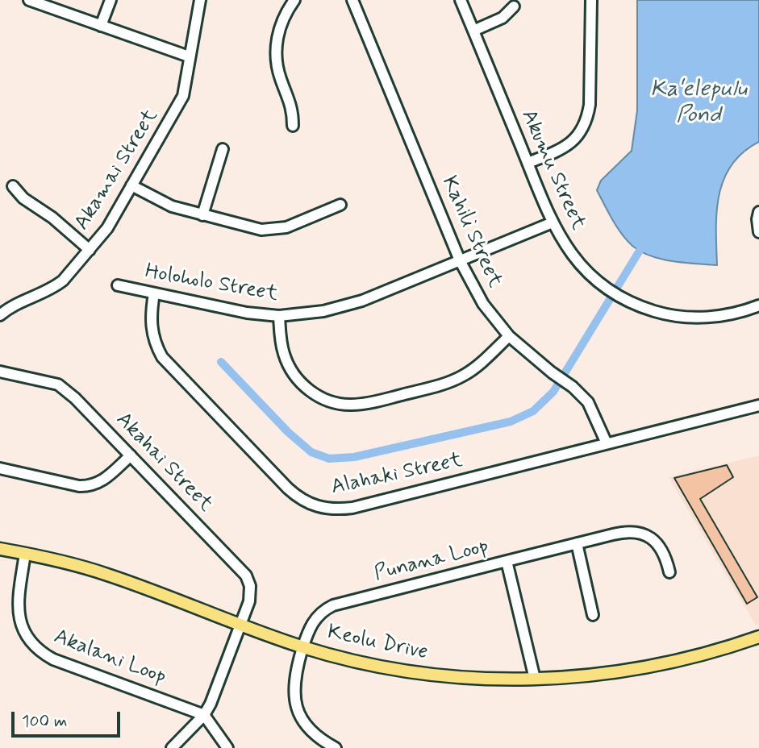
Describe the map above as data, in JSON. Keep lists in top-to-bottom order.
{
  "streets": {
    "main road": ["Keolu Drive"],
    "street": [
      "Akamai Street",
      "Akumu Street",
      "Kahili Street",
      "Holoholo Street",
      "Akahai Street",
      "Alahaki Street",
      "Punana Loop",
      "Akalani Loop"
    ]
  },
  "crossings": [
    ["Akumu Street", "Holoholo Street"],
    ["Kahili Street", "Holoholo Street"],
    ["Kahili Street", "Alahaki Street"],
    ["Holoholo Street", "Alahaki Street"],
    ["Akahai Street", "Keolu Drive"],
    ["Punana Loop", "Keolu Drive"],
    ["Keolu Drive", "Akalani Loop"]
  ],
  "water": ["Kaʻelepulu Pond"],
  "scale_bar": "100 m"
}
